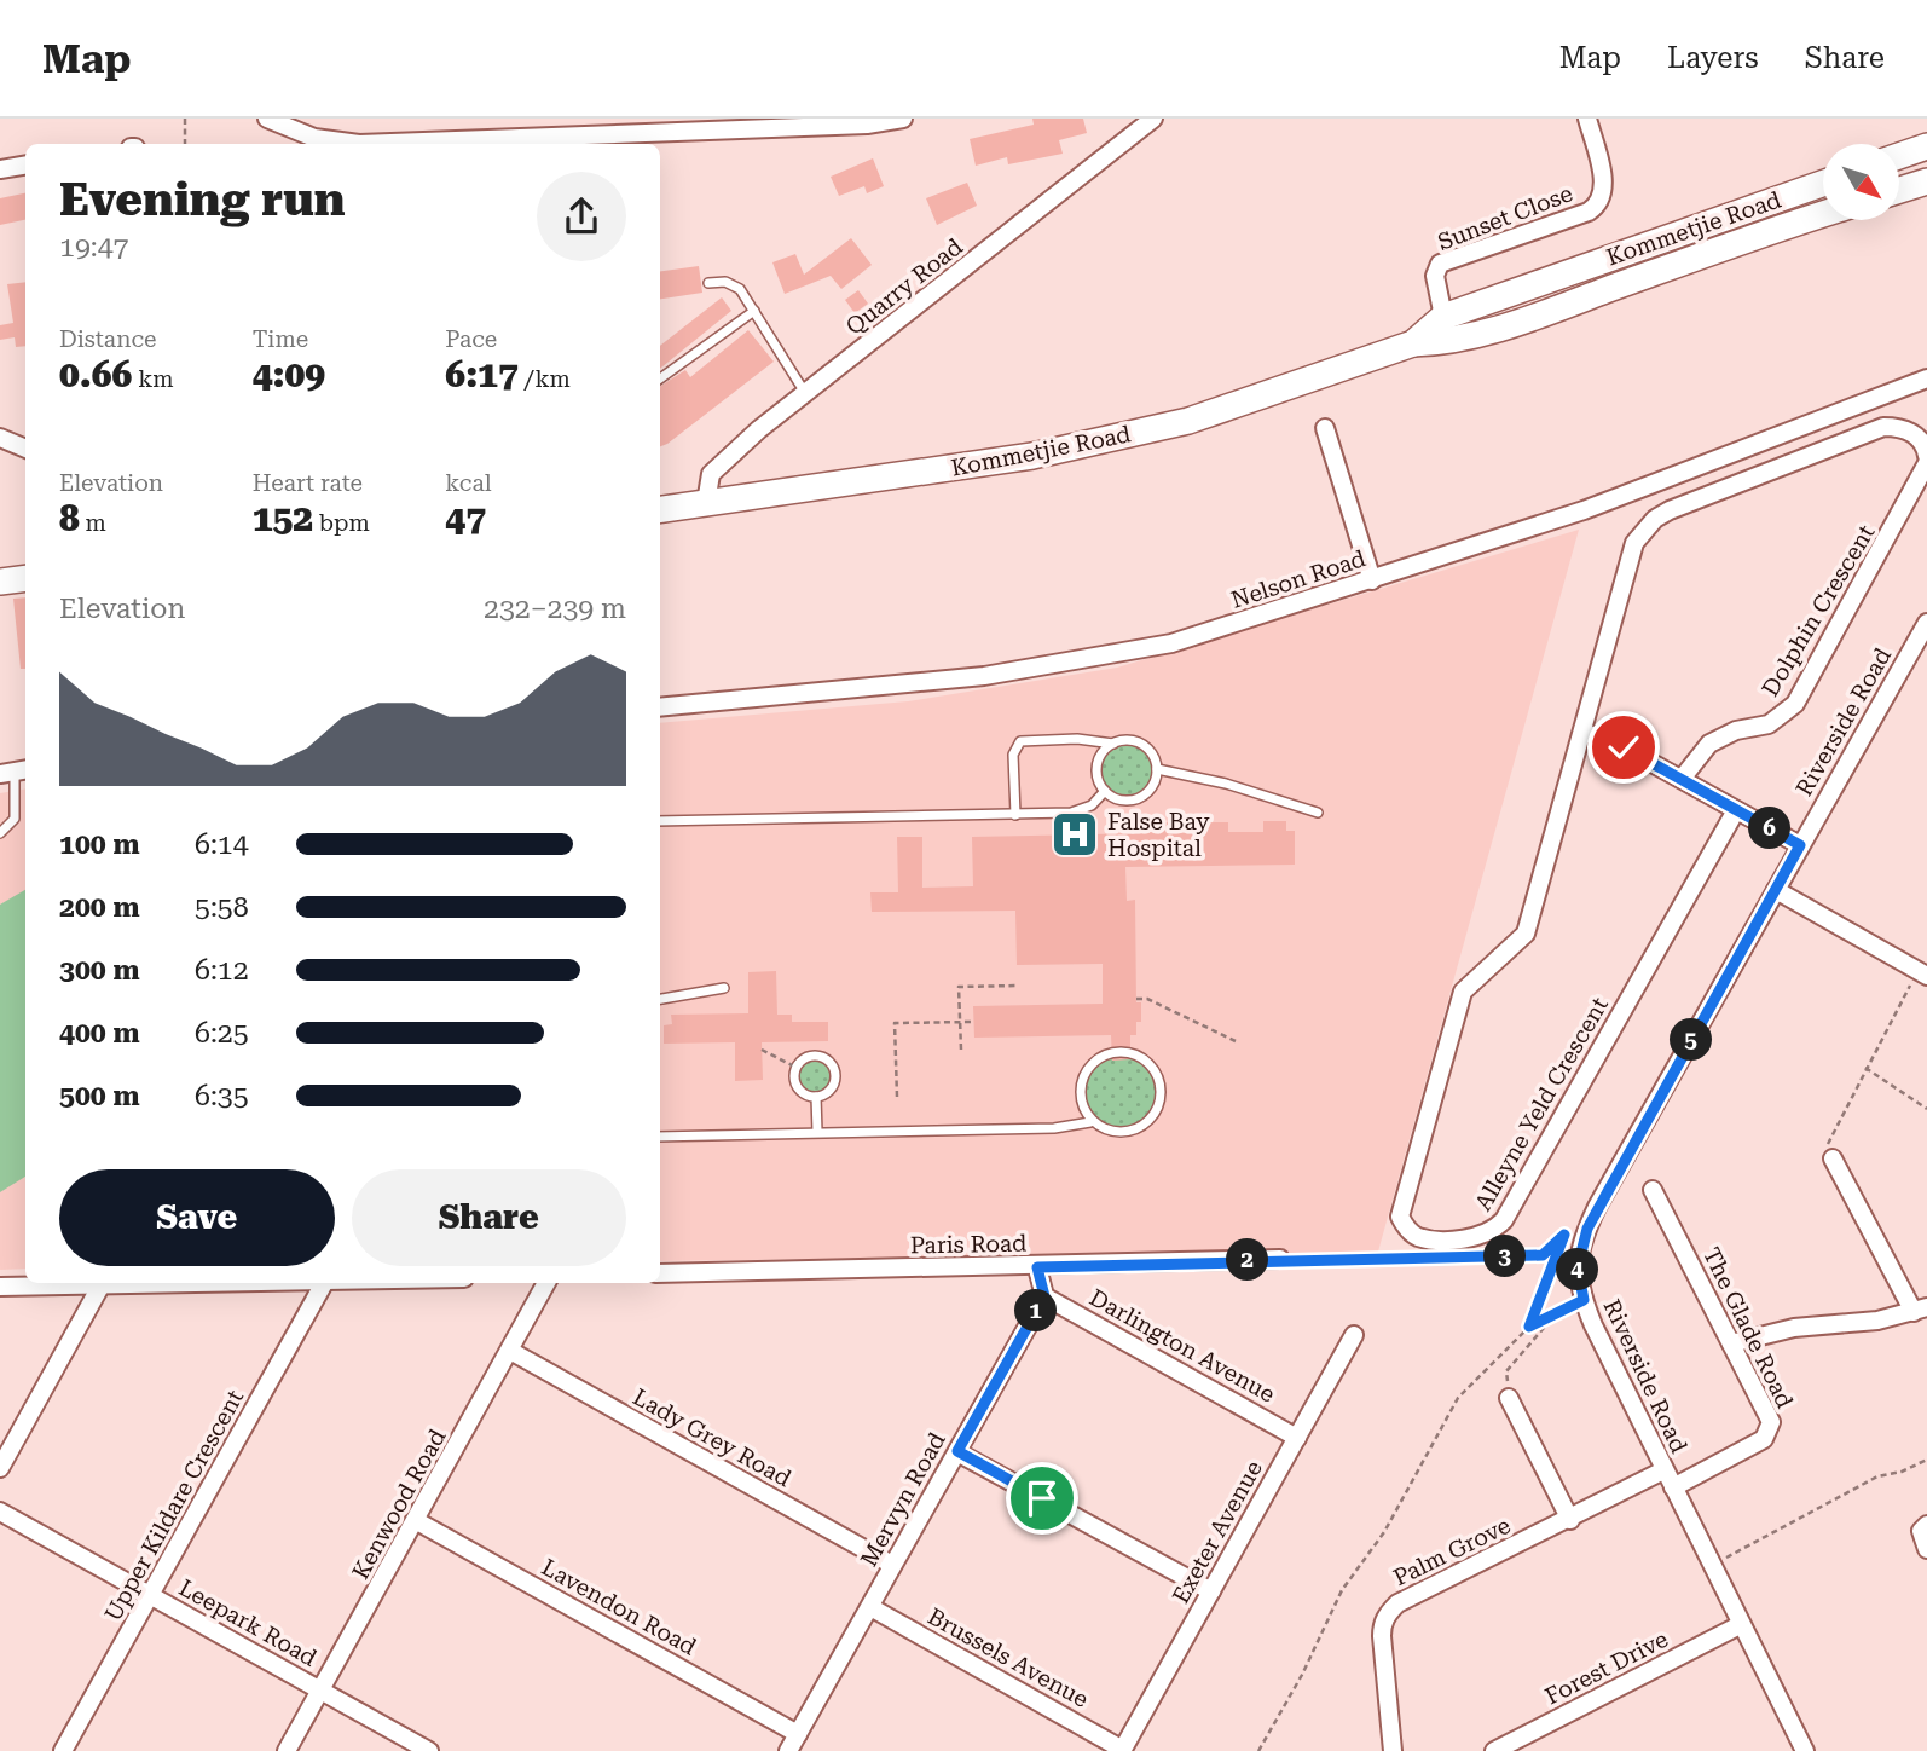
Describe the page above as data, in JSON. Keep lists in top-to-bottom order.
{
  "streets": {
    "main road": ["Kommetjie Road"],
    "street": [
      "Sunset Close",
      "Quarry Road",
      "Nelson Road",
      "Dolphin Crescent",
      "Riverside Road",
      "Alleyne Yeld Crescent",
      "Paris Road",
      "The Glade Road",
      "Darlington Avenue",
      "Lady Grey Road",
      "Mervyn Road",
      "Kenwood Road",
      "Upper Kildare Crescent",
      "Exeter Avenue",
      "Palm Grove",
      "Lavendon Road",
      "Leepark Road",
      "Brussels Avenue",
      "Forest Drive"
    ]
  },
  "crossings": [
    ["Sunset Close", "Kommetjie Road"],
    ["Kommetjie Road", "Quarry Road"],
    ["Riverside Road", "The Glade Road"],
    ["Riverside Road", "Palm Grove"],
    ["Riverside Road", "Forest Drive"],
    ["Darlington Avenue", "Mervyn Road"],
    ["Darlington Avenue", "Exeter Avenue"],
    ["Lady Grey Road", "Mervyn Road"],
    ["Lady Grey Road", "Kenwood Road"],
    ["Mervyn Road", "Lavendon Road"],
    ["Mervyn Road", "Brussels Avenue"],
    ["Kenwood Road", "Lavendon Road"],
    ["Kenwood Road", "Leepark Road"],
    ["Upper Kildare Crescent", "Leepark Road"],
    ["Exeter Avenue", "Brussels Avenue"]
  ],
  "places": {
    "hospital": ["False Bay Hospital"]
  },
  "north": "bottom right",
  "page": {
    "header": "Map",
    "nav": ["Map", "Layers", "Share"],
    "heading": ["Evening run", "19:47"],
    "stats": [
      ["Distance", "0.66 km"],
      ["Time", "4:09"],
      ["Pace", "6:17 /km"],
      ["Elevation", "8 m"],
      ["Heart rate", "152 bpm"],
      ["kcal", "47"]
    ],
    "chart": ["Elevation", "232–239 m"],
    "pins": [
      "6",
      "5",
      "3",
      "2",
      "4",
      "1"
    ],
    "list": [
      {
        "name": "100 m",
        "note": "6:14"
      },
      {
        "name": "200 m",
        "note": "5:58"
      },
      {
        "name": "300 m",
        "note": "6:12"
      },
      {
        "name": "400 m",
        "note": "6:25"
      },
      {
        "name": "500 m",
        "note": "6:35"
      }
    ],
    "buttons": ["Save", "Share"]
  }
}
